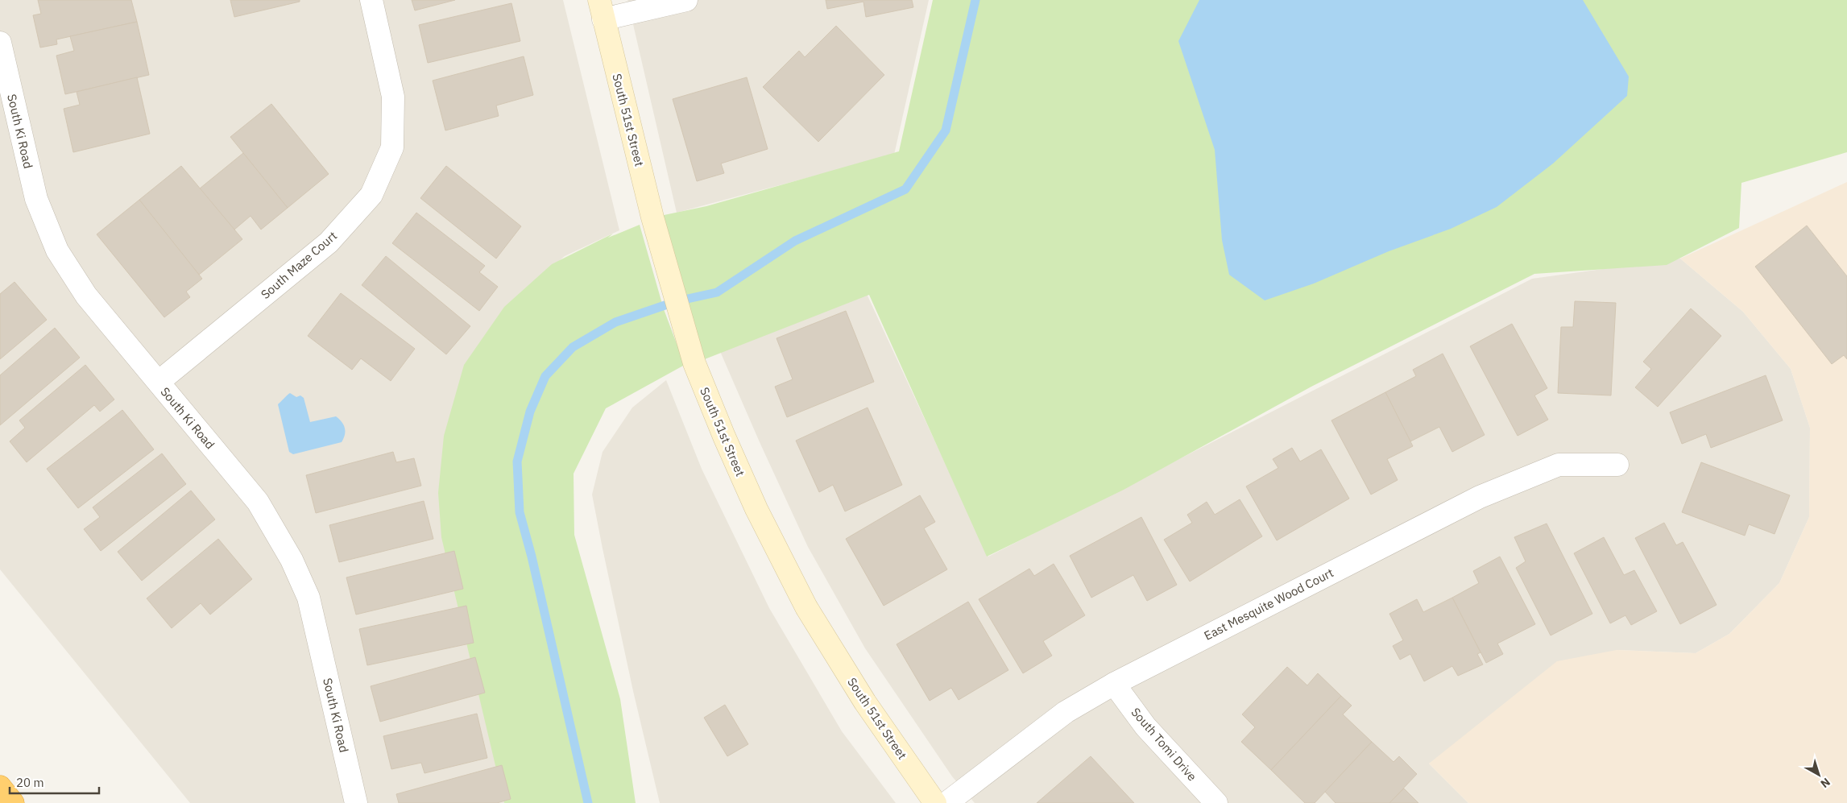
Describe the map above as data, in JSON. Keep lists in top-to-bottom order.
{
  "streets": {
    "street": [
      "South 51st Street",
      "South Ki Road",
      "South Maze Court",
      "East Mesquite Wood Court",
      "South Tomi Drive"
    ]
  },
  "crossings": [
    ["South Ki Road", "South Maze Court"],
    ["East Mesquite Wood Court", "South Tomi Drive"]
  ],
  "scale_bar": "20 m",
  "north": "bottom right"
}
